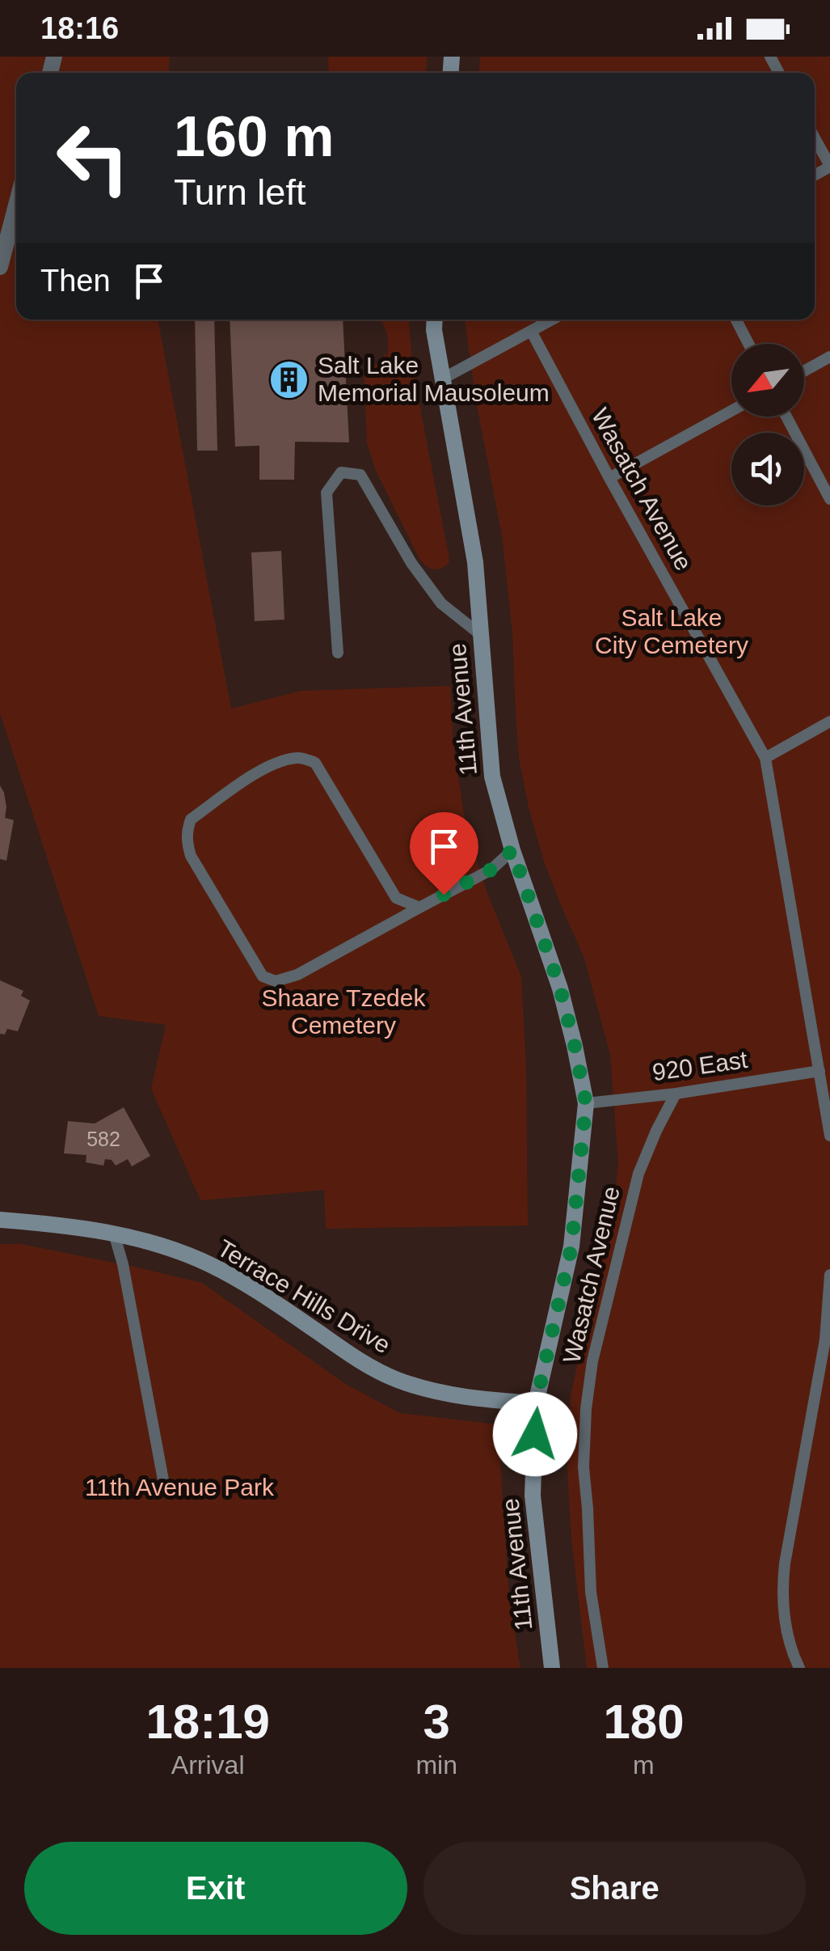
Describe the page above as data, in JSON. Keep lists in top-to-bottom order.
{
  "streets": {
    "street": ["11th Avenue", "Terrace Hills Drive"],
    "lane": ["Wasatch Avenue", "920 East"]
  },
  "crossings": [
    ["Wasatch Avenue", "920 East"],
    ["11th Avenue", "920 East"],
    ["11th Avenue", "Terrace Hills Drive"]
  ],
  "parks": ["Salt Lake City Cemetery", "Shaare Tzedek Cemetery", "11th Avenue Park"],
  "places": {
    "building": ["Salt Lake Memorial Mausoleum"]
  },
  "house_numbers": ["582"],
  "north": "bottom left",
  "page": {
    "status": "18:16",
    "turn": ["160 m", "Turn left"],
    "then": "Then",
    "eta": [
      "18:19",
      "Arrival",
      "3",
      "min",
      "180",
      "m"
    ],
    "buttons": ["Exit", "Share"]
  }
}
